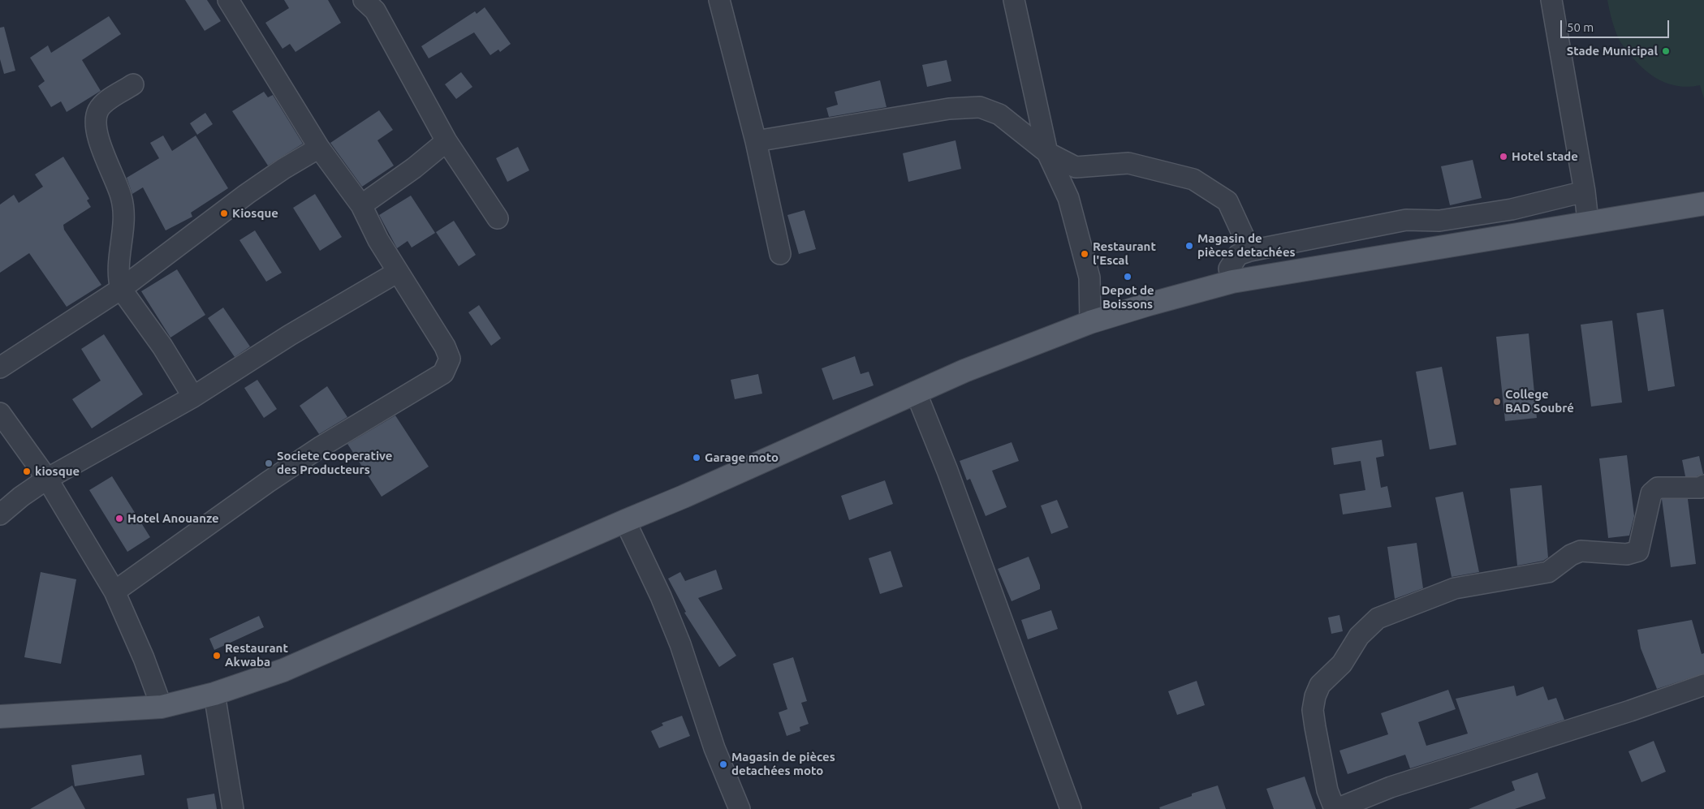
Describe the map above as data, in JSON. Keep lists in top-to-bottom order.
{
  "places": [
    "Stade Municipal",
    "Hotel stade",
    "Kiosque",
    "Magasin de pièces detachées",
    "Restaurant l'Escal",
    "Depot de Boissons",
    "College BAD Soubré",
    "Garage moto",
    "Societe Cooperative des Producteurs",
    "kiosque",
    "Hotel Anouanze",
    "Restaurant Akwaba",
    "Magasin de pièces detachées moto"
  ],
  "scale_bar": "50 m"
}
